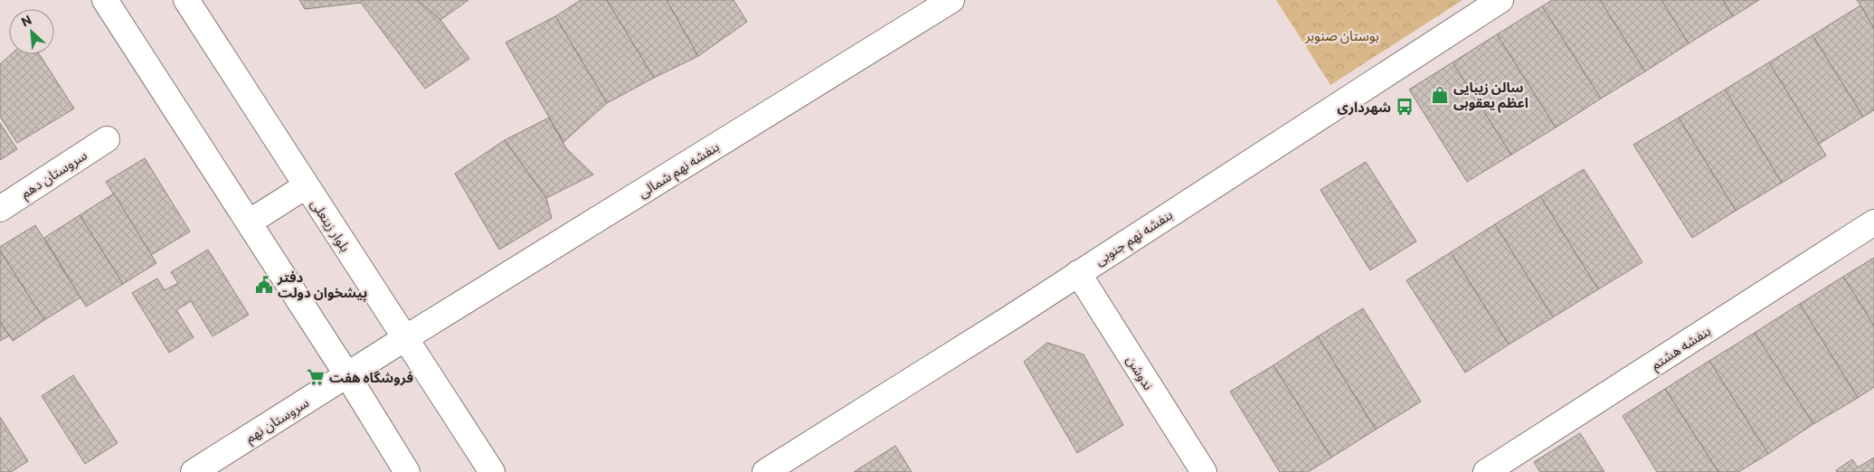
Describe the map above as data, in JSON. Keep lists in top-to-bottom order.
{
  "streets": {
    "main road": [
      "بنفشه نهم شمالی",
      "سروستان دهم",
      "بلوار زینعلی",
      "بنفشه نهم جنوبی",
      "بنفشه هشتم",
      "ندوشن",
      "سروستان نهم"
    ]
  },
  "crossings": [
    ["بنفشه نهم شمالی", "بلوار زینعلی"],
    ["بنفشه نهم شمالی", "سروستان نهم"],
    ["بلوار زینعلی", "سروستان نهم"],
    ["بنفشه نهم جنوبی", "ندوشن"]
  ],
  "parks": ["بوستان صنوبر"],
  "places": {
    "shop": ["سالن زیبایی اعظم یعقوبی"],
    "bus stop": ["شهرداری"],
    "public building": ["دفتر پیشخوان دولت"],
    "supermarket": ["فروشگاه هفت"]
  },
  "north": "top left"
}
